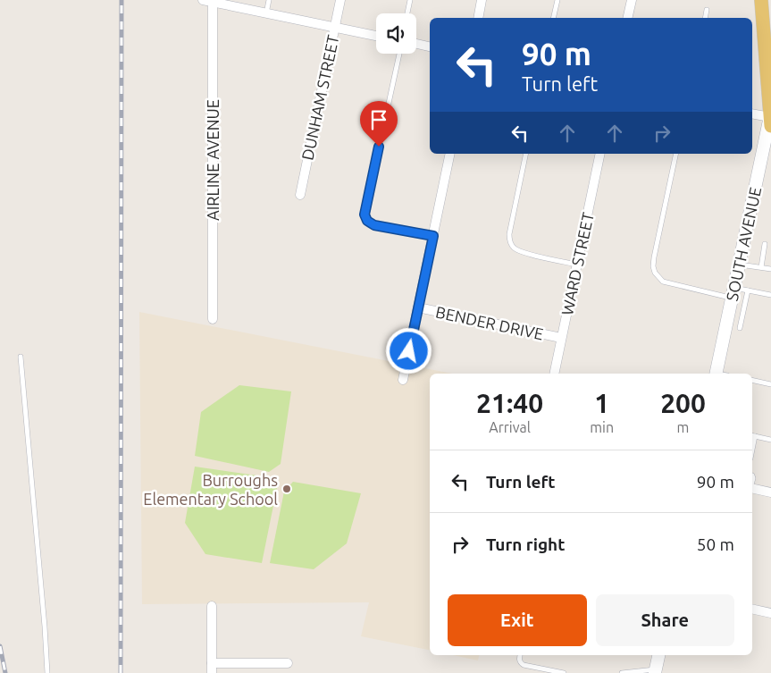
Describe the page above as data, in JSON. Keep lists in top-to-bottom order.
{
  "streets": {
    "street": [
      "DUNHAM STREET",
      "AIRLINE AVENUE",
      "SOUTH AVENUE",
      "WARD STREET",
      "BENDER DRIVE"
    ]
  },
  "crossings": [
    ["WARD STREET", "BENDER DRIVE"]
  ],
  "places": ["Burroughs Elementary School"],
  "page": {
    "turn": ["90 m", "Turn left"],
    "eta": [
      "21:40",
      "Arrival",
      "1",
      "min",
      "200",
      "m"
    ],
    "list": [
      {
        "name": "Turn left",
        "value": "90 m"
      },
      {
        "name": "Turn right",
        "value": "50 m"
      }
    ],
    "buttons": ["Exit", "Share"]
  }
}
